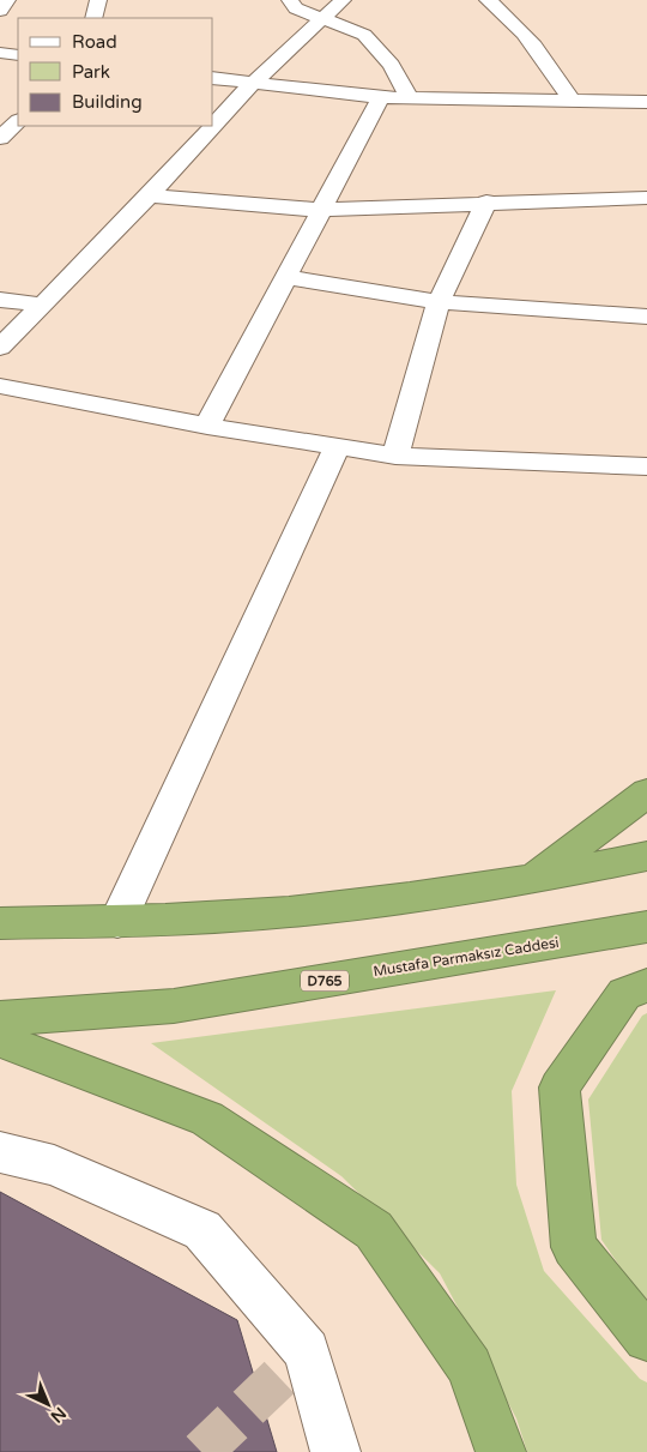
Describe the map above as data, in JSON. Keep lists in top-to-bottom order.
{
  "streets": {
    "highway": ["Mustafa Parmaksız Caddesi", "D765"]
  },
  "legend": ["Road", "Park", "Building"],
  "north": "bottom right"
}
